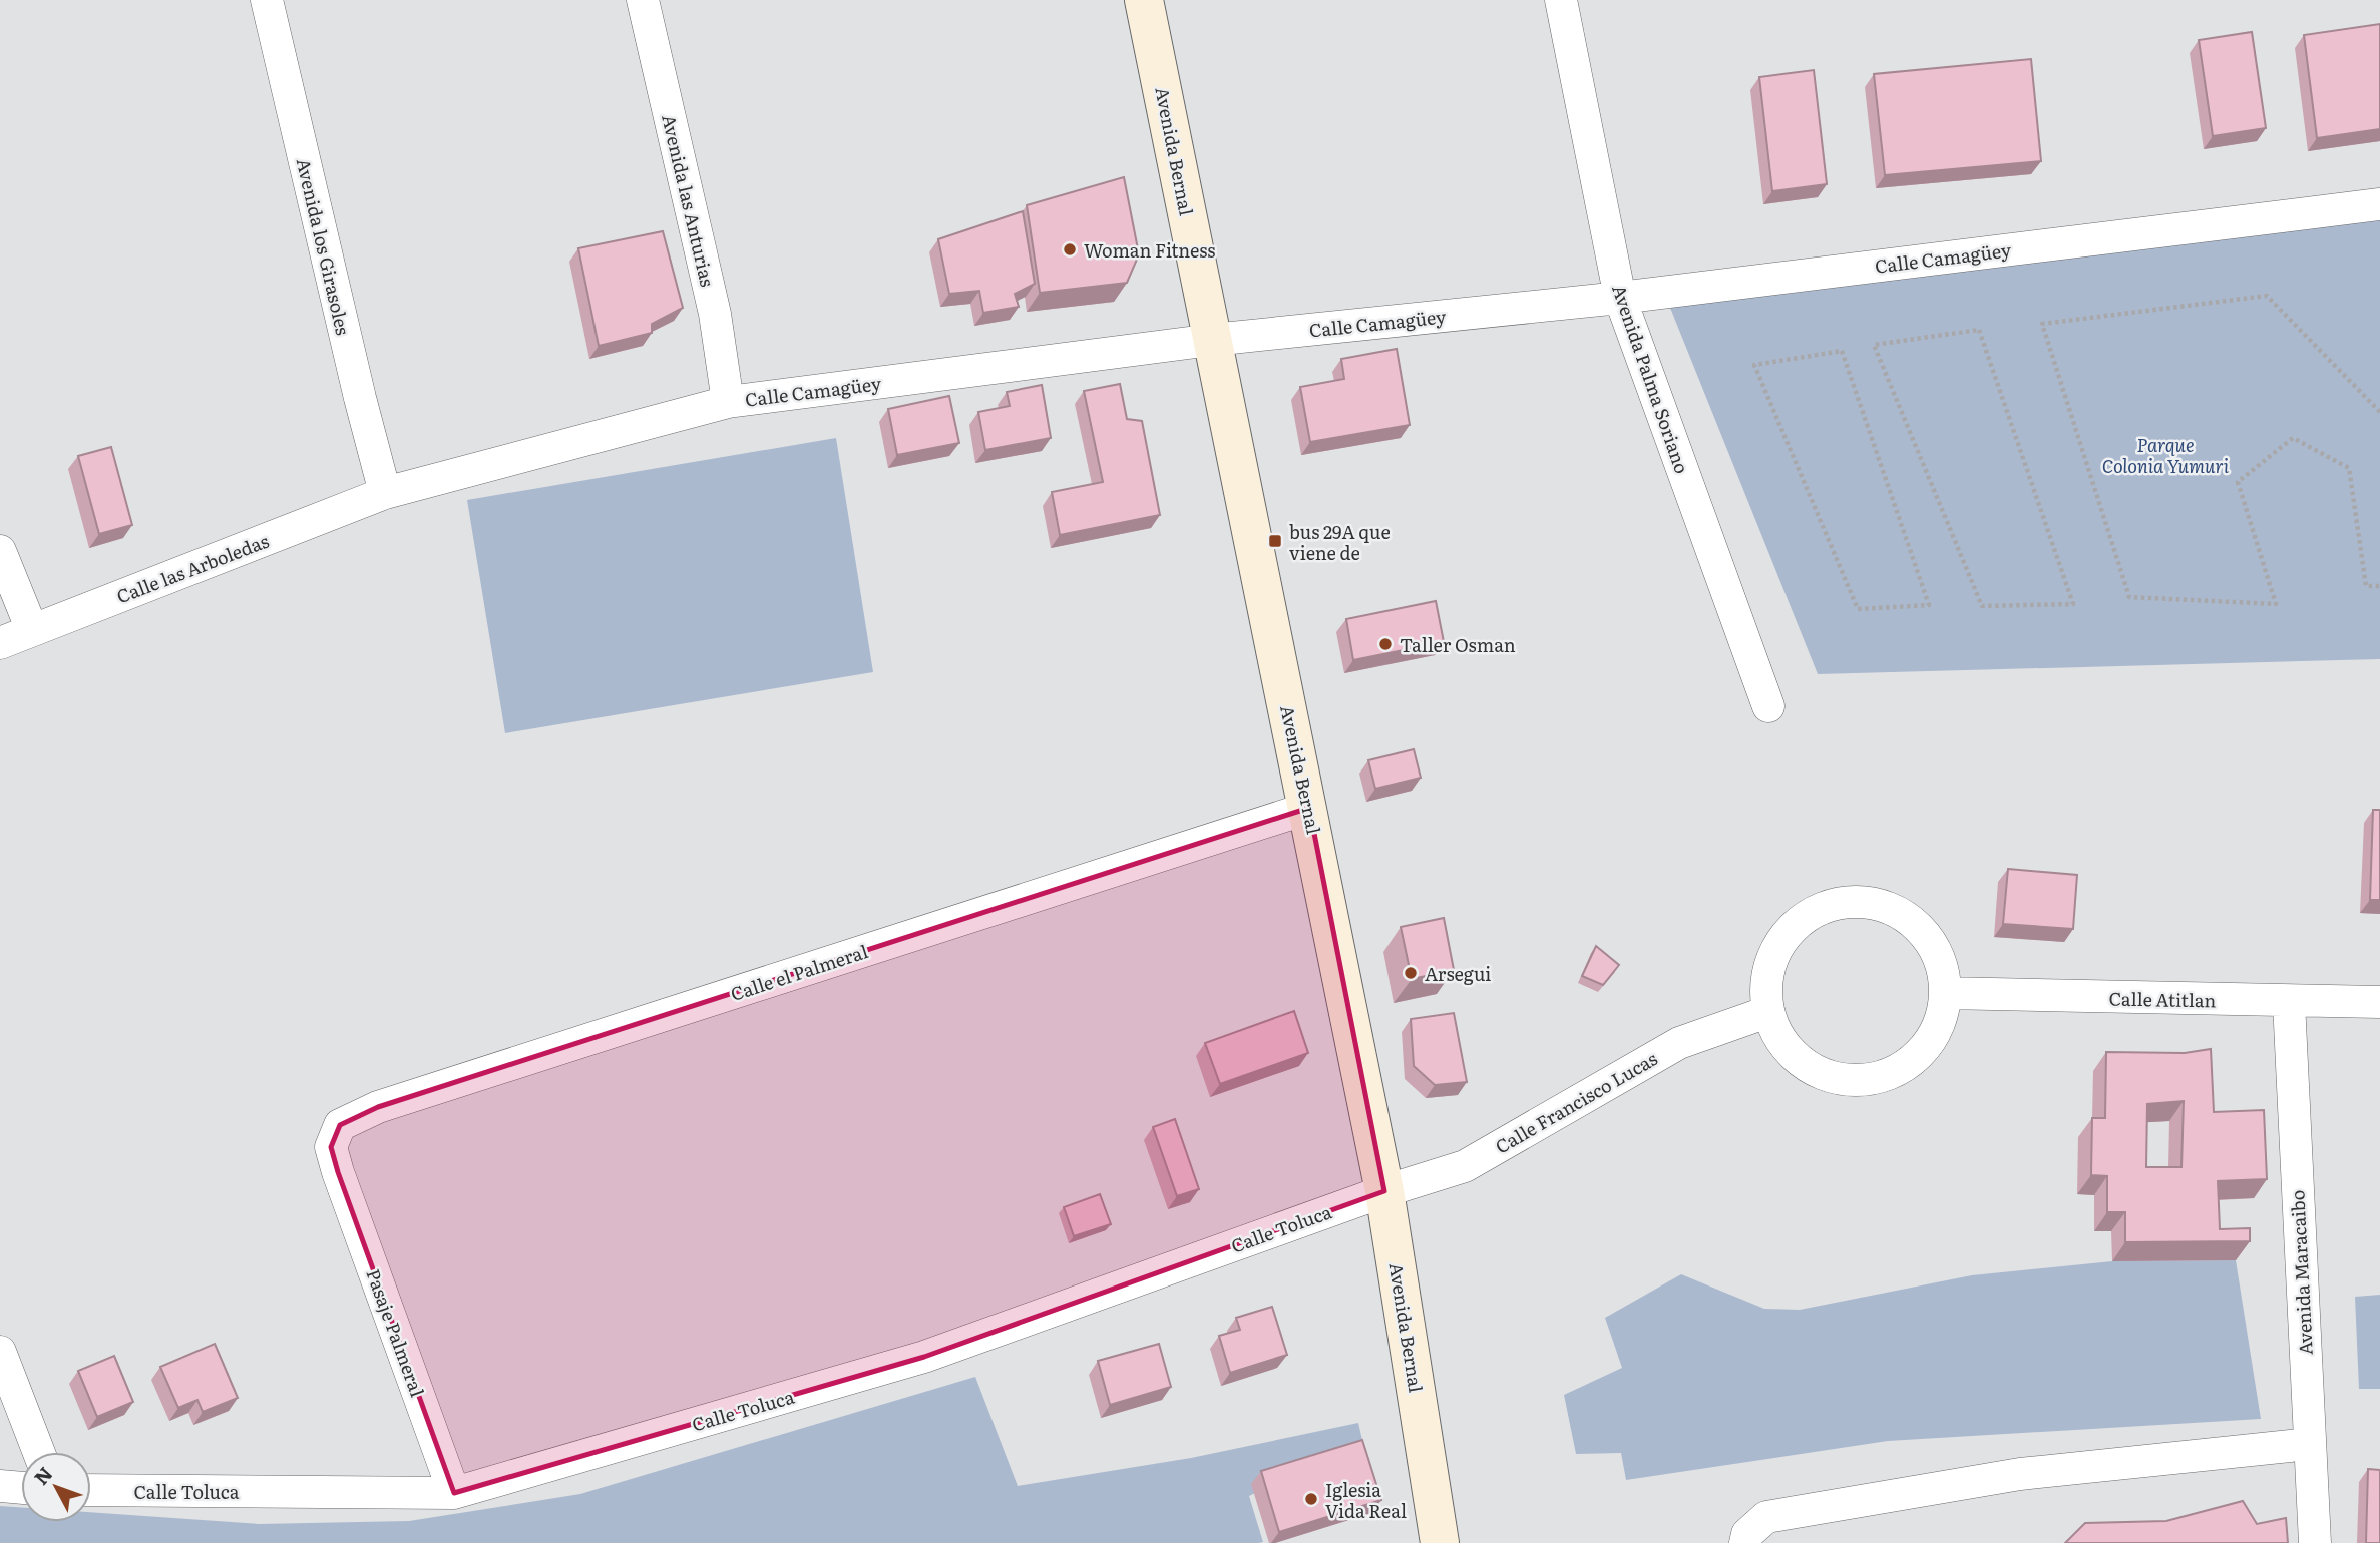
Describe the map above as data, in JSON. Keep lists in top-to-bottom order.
{
  "streets": {
    "main road": ["Avenida Bernal"],
    "street": [
      "Avenida las Anturias",
      "Avenida los Girasoles",
      "Calle Camagüey",
      "Avenida Palma Soriano",
      "Calle las Arboledas",
      "Calle el Palmeral",
      "Calle Atitlan",
      "Calle Francisco Lucas",
      "Calle Toluca",
      "Avenida Maracaibo",
      "Pasaje Palmeral"
    ]
  },
  "crossings": [
    ["Avenida Bernal", "Calle Camagüey"],
    ["Avenida Bernal", "Calle el Palmeral"],
    ["Avenida Bernal", "Calle Francisco Lucas"],
    ["Avenida Bernal", "Calle Toluca"],
    ["Avenida las Anturias", "Calle Camagüey"],
    ["Avenida los Girasoles", "Calle Camagüey"],
    ["Avenida los Girasoles", "Calle las Arboledas"],
    ["Calle Camagüey", "Avenida Palma Soriano"],
    ["Calle Camagüey", "Calle las Arboledas"],
    ["Calle el Palmeral", "Pasaje Palmeral"],
    ["Calle Atitlan", "Calle Francisco Lucas"],
    ["Calle Atitlan", "Avenida Maracaibo"],
    ["Calle Francisco Lucas", "Calle Toluca"],
    ["Calle Toluca", "Pasaje Palmeral"]
  ],
  "parks": ["Parque Colonia Yumuri"],
  "places": {
    "other": [
      "Woman Fitness",
      "Taller Osman",
      "Arsegui",
      "Iglesia Vida Real"
    ],
    "transit": ["bus 29A que viene de"]
  },
  "north": "top left"
}
